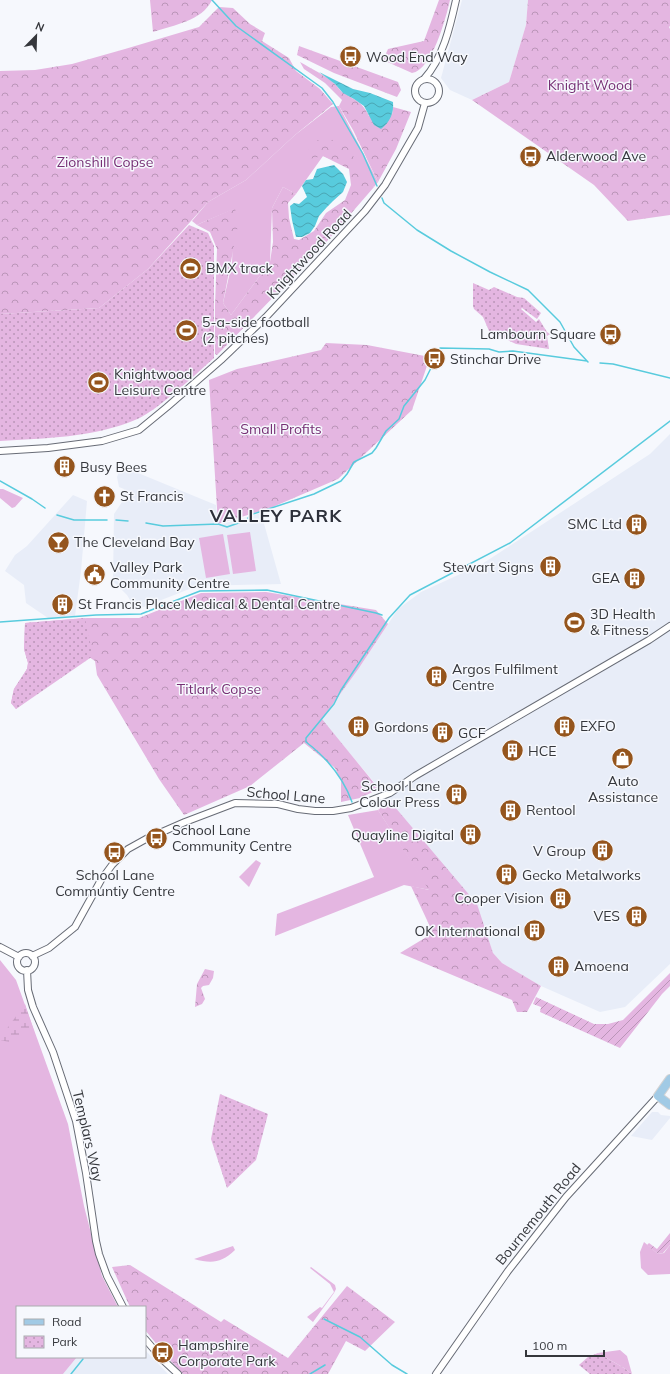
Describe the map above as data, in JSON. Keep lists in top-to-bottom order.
{
  "streets": {
    "main road": ["Bournemouth Road"],
    "street": ["Knightwood Road", "School Lane", "Templars Way"]
  },
  "crossings": [
    ["School Lane", "Templars Way"]
  ],
  "districts": ["VALLEY PARK"],
  "parks": [
    "Knight Wood",
    "Zionshill Copse",
    "Small Profits",
    "Titlark Copse"
  ],
  "places": {
    "bus stop": [
      "Wood End Way",
      "Alderwood Ave",
      "Lambourn Square",
      "Stinchar Drive",
      "School Lane Community Centre",
      "School Lane Communtiy Centre",
      "Hampshire Corporate Park"
    ],
    "sports": [
      "BMX track",
      "5-a-side football (2 pitches)",
      "Knightwood Leisure Centre",
      "3D Health & Fitness"
    ],
    "building": [
      "Busy Bees",
      "SMC Ltd",
      "Stewart Signs",
      "GEA",
      "St Francis Place Medical & Dental Centre",
      "Argos Fulfilment Centre",
      "EXFO",
      "Gordons",
      "GCF",
      "HCE",
      "School Lane Colour Press",
      "Rentool",
      "Quayline Digital",
      "V Group",
      "Gecko Metalworks",
      "Cooper Vision",
      "VES",
      "OK International",
      "Amoena"
    ],
    "church": ["St Francis"],
    "bar": ["The Cleveland Bay"],
    "public building": ["Valley Park Community Centre"],
    "shop": ["Auto Assistance"]
  },
  "legend": ["Road", "Park"],
  "scale_bar": "100 m",
  "north": "top right"
}
